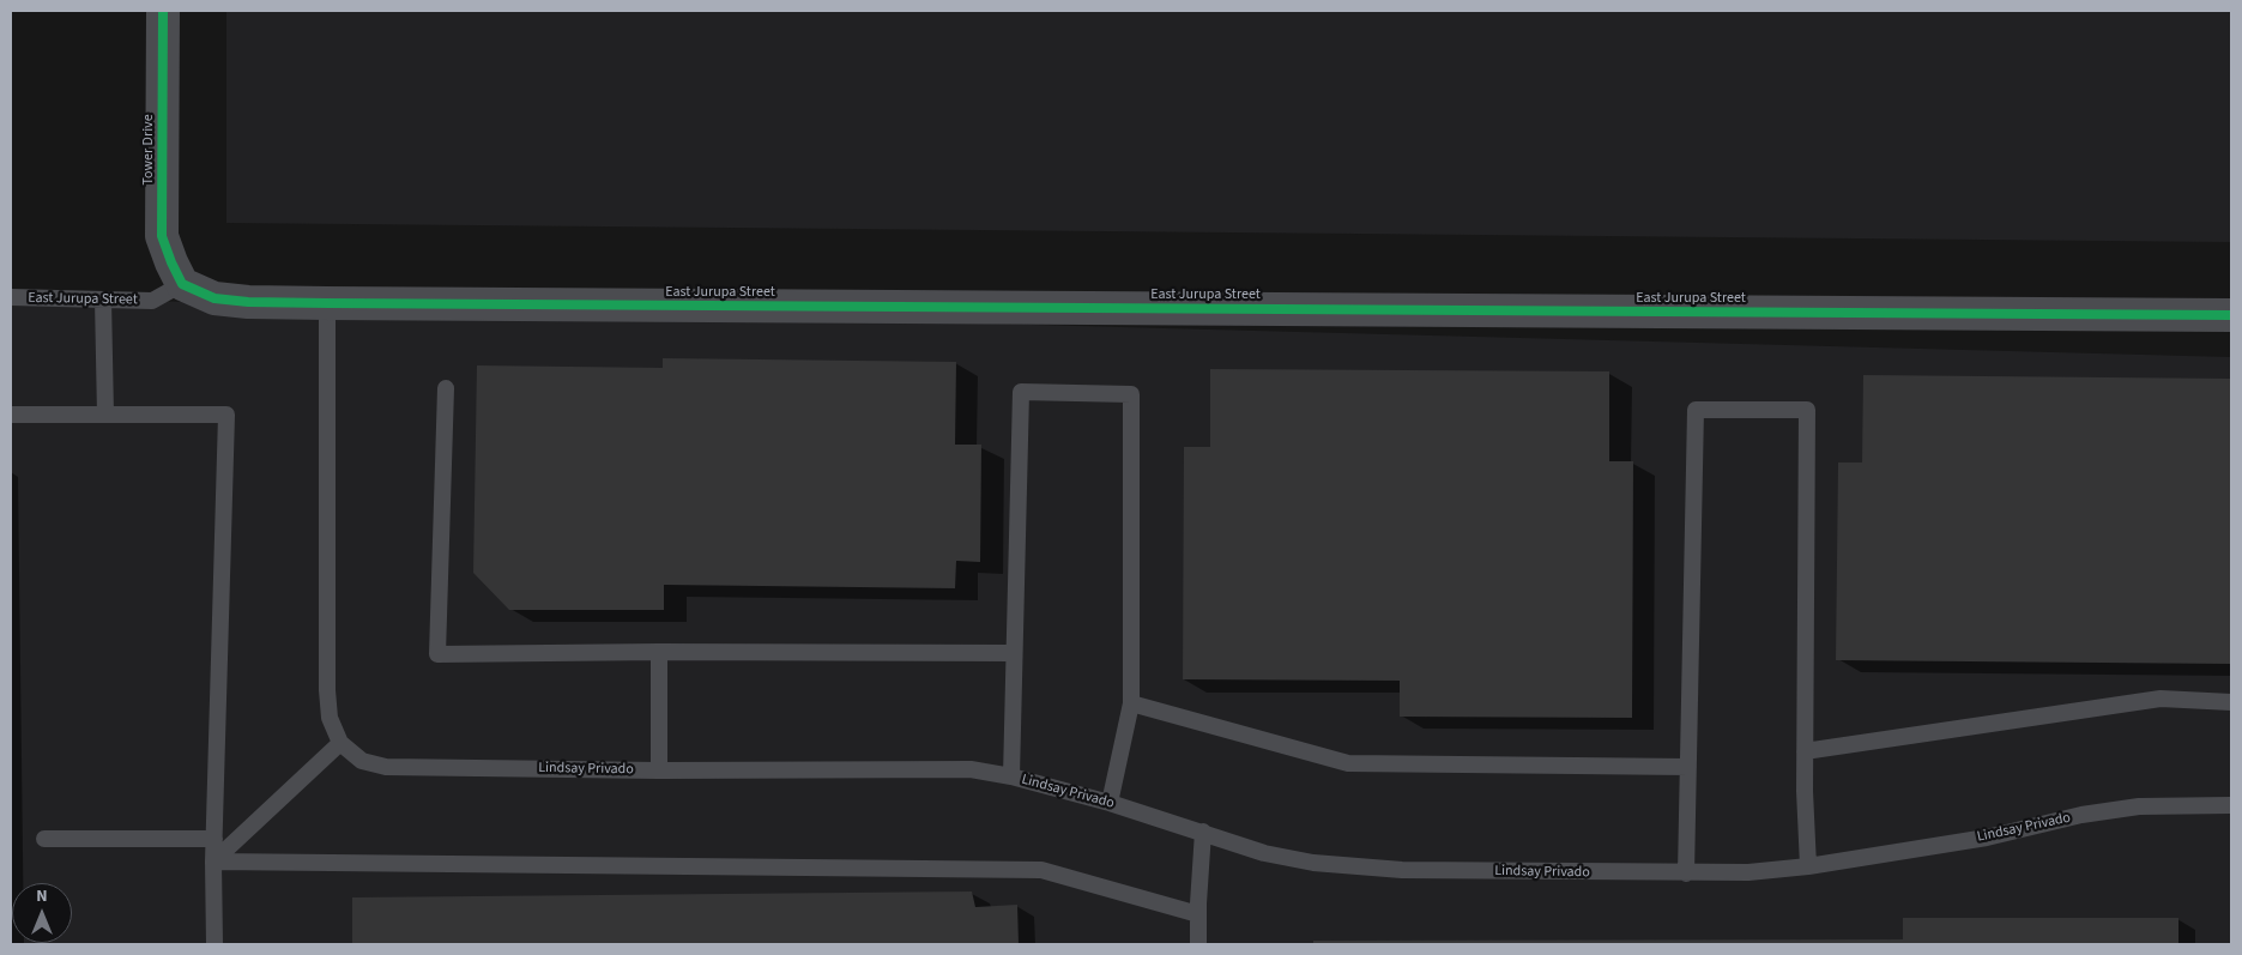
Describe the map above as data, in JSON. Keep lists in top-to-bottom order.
{
  "streets": {
    "street": ["Tower Drive", "East Jurupa Street"],
    "lane": ["Lindsay Privado"]
  },
  "crossings": [
    ["Tower Drive", "East Jurupa Street"]
  ],
  "north": "top"
}
